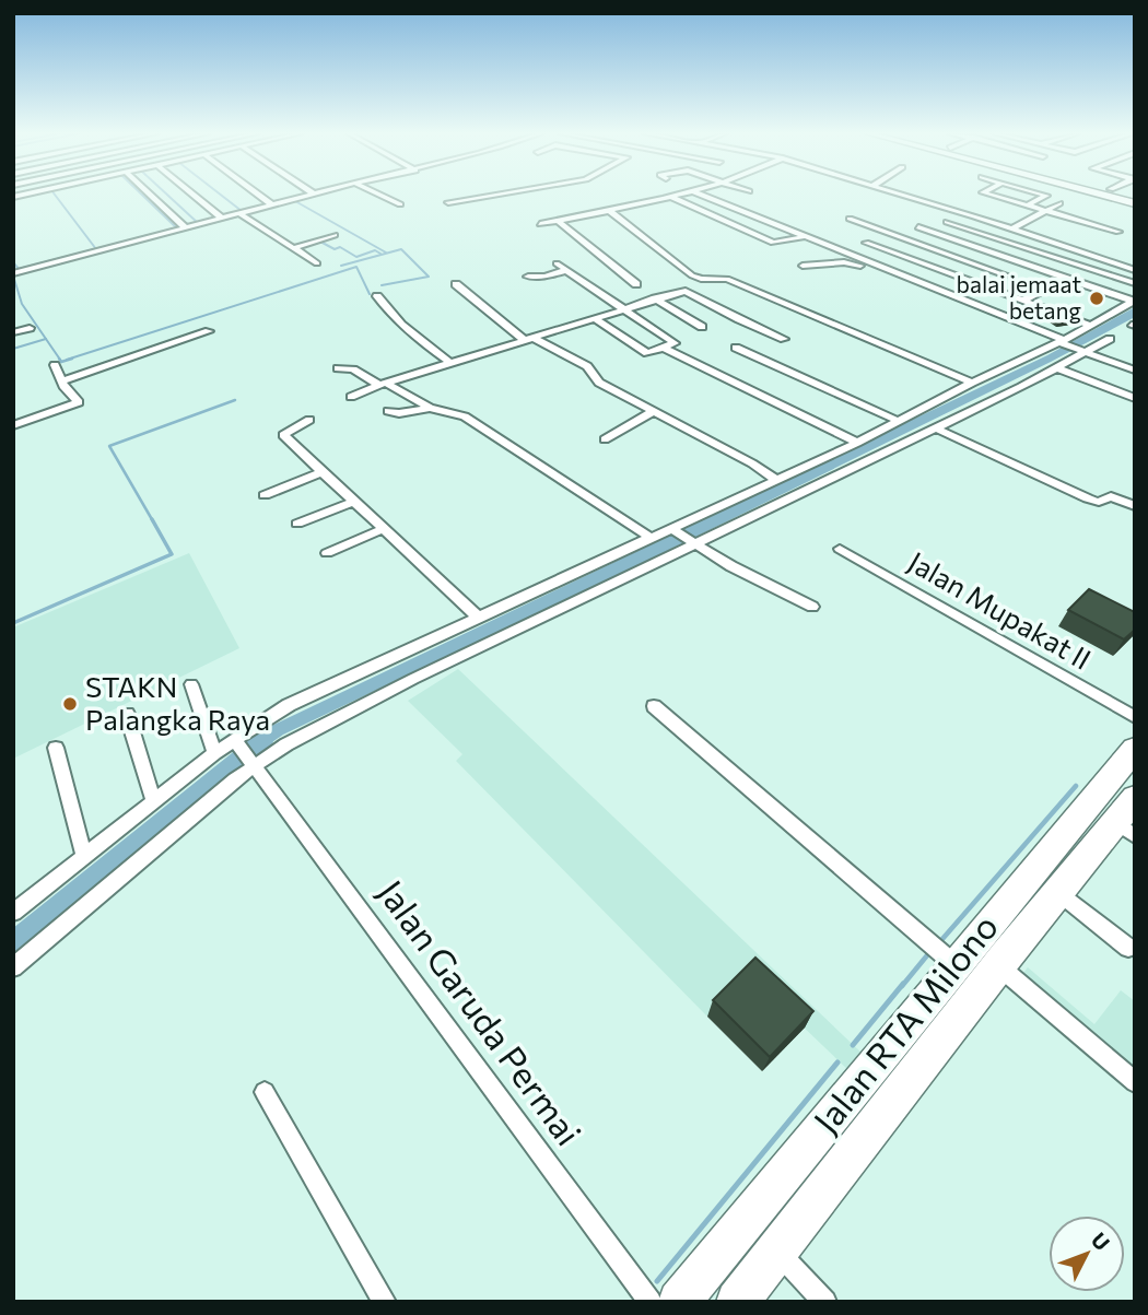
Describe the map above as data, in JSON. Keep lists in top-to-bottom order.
{
  "streets": {
    "highway": ["Jalan RTA Milono"],
    "street": ["Jalan Mupakat II", "Jalan Garuda Permai"]
  },
  "places": ["balai jemaat betang", "STAKN Palangka Raya"],
  "north": "top right"
}
